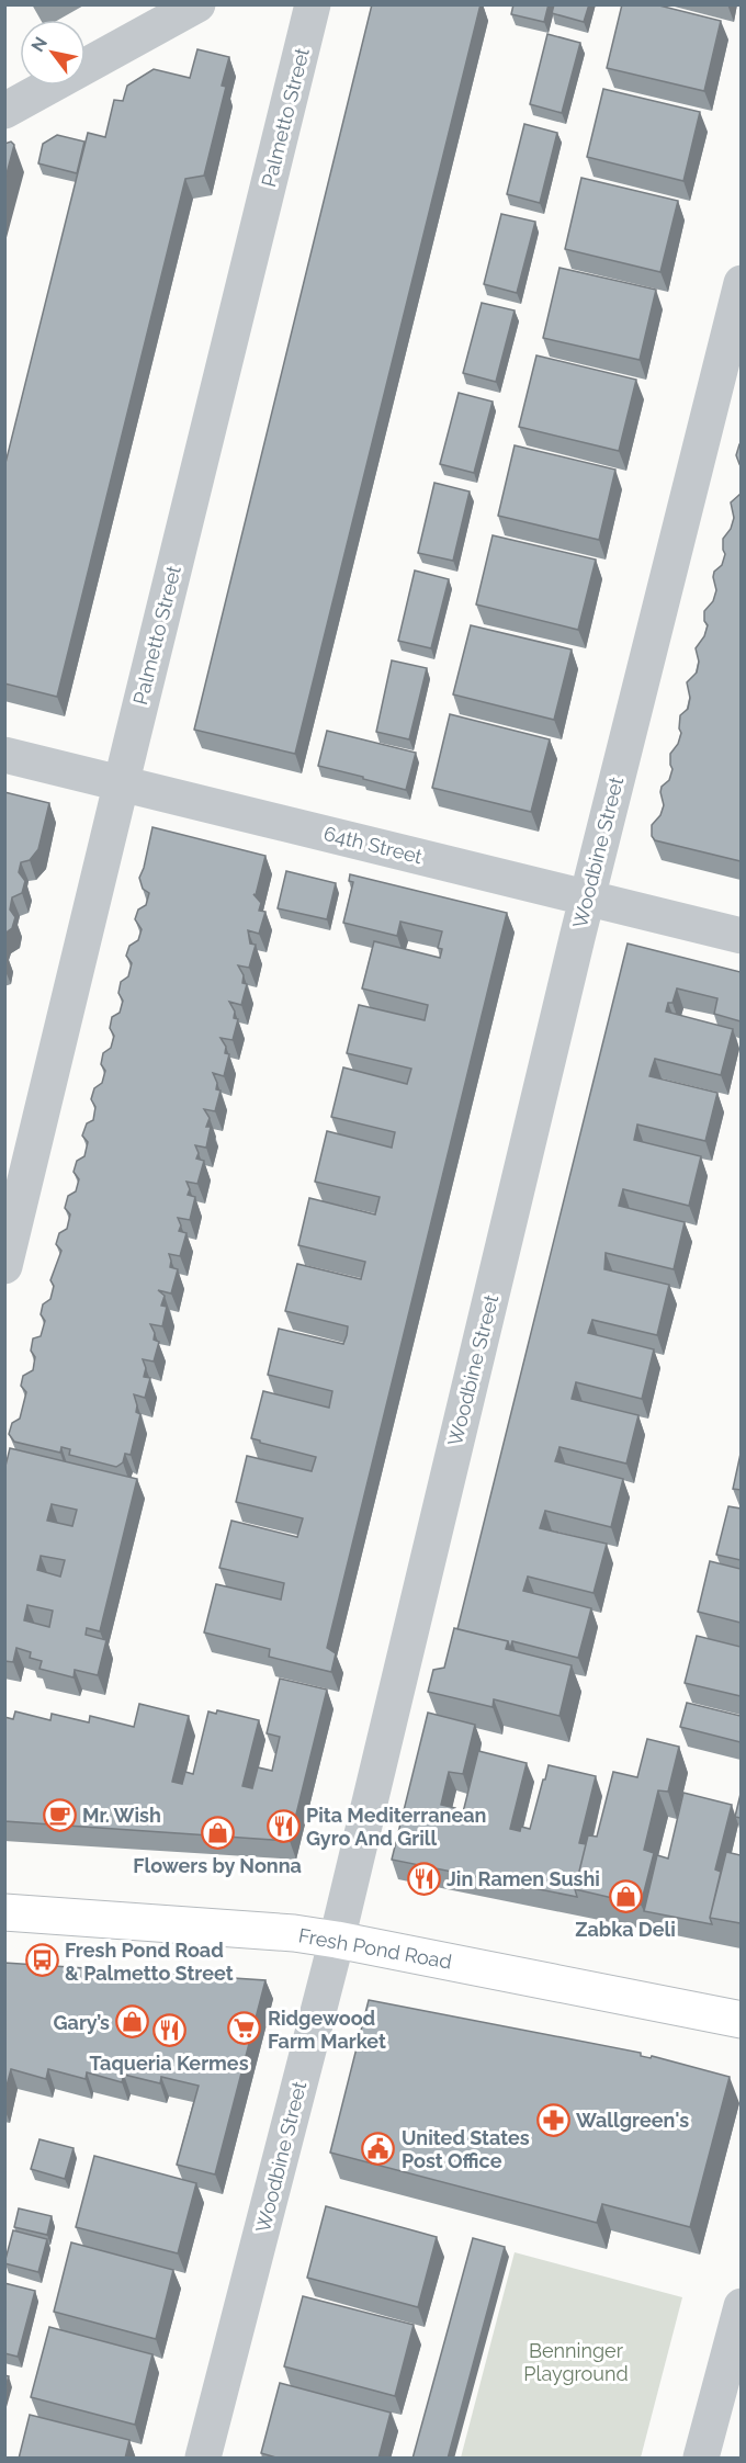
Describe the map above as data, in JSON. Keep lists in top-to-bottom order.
{
  "streets": {
    "main road": ["Fresh Pond Road"],
    "street": ["Palmetto Street", "64th Street", "Woodbine Street"]
  },
  "crossings": [
    ["Palmetto Street", "64th Street"],
    ["64th Street", "Woodbine Street"],
    ["Woodbine Street", "Fresh Pond Road"]
  ],
  "parks": ["Benninger Playground"],
  "places": {
    "cafe": ["Mr. Wish"],
    "restaurant": ["Pita Mediterranean Gyro And Grill", "Jin Ramen Sushi", "Taqueria Kermes"],
    "shop": ["Flowers by Nonna", "Zabka Deli", "Gary’s"],
    "bus stop": ["Fresh Pond Road & Palmetto Street"],
    "supermarket": ["Ridgewood Farm Market"],
    "pharmacy": ["Wallgreen's"],
    "public building": ["United States Post Office"]
  },
  "north": "top left"
}
